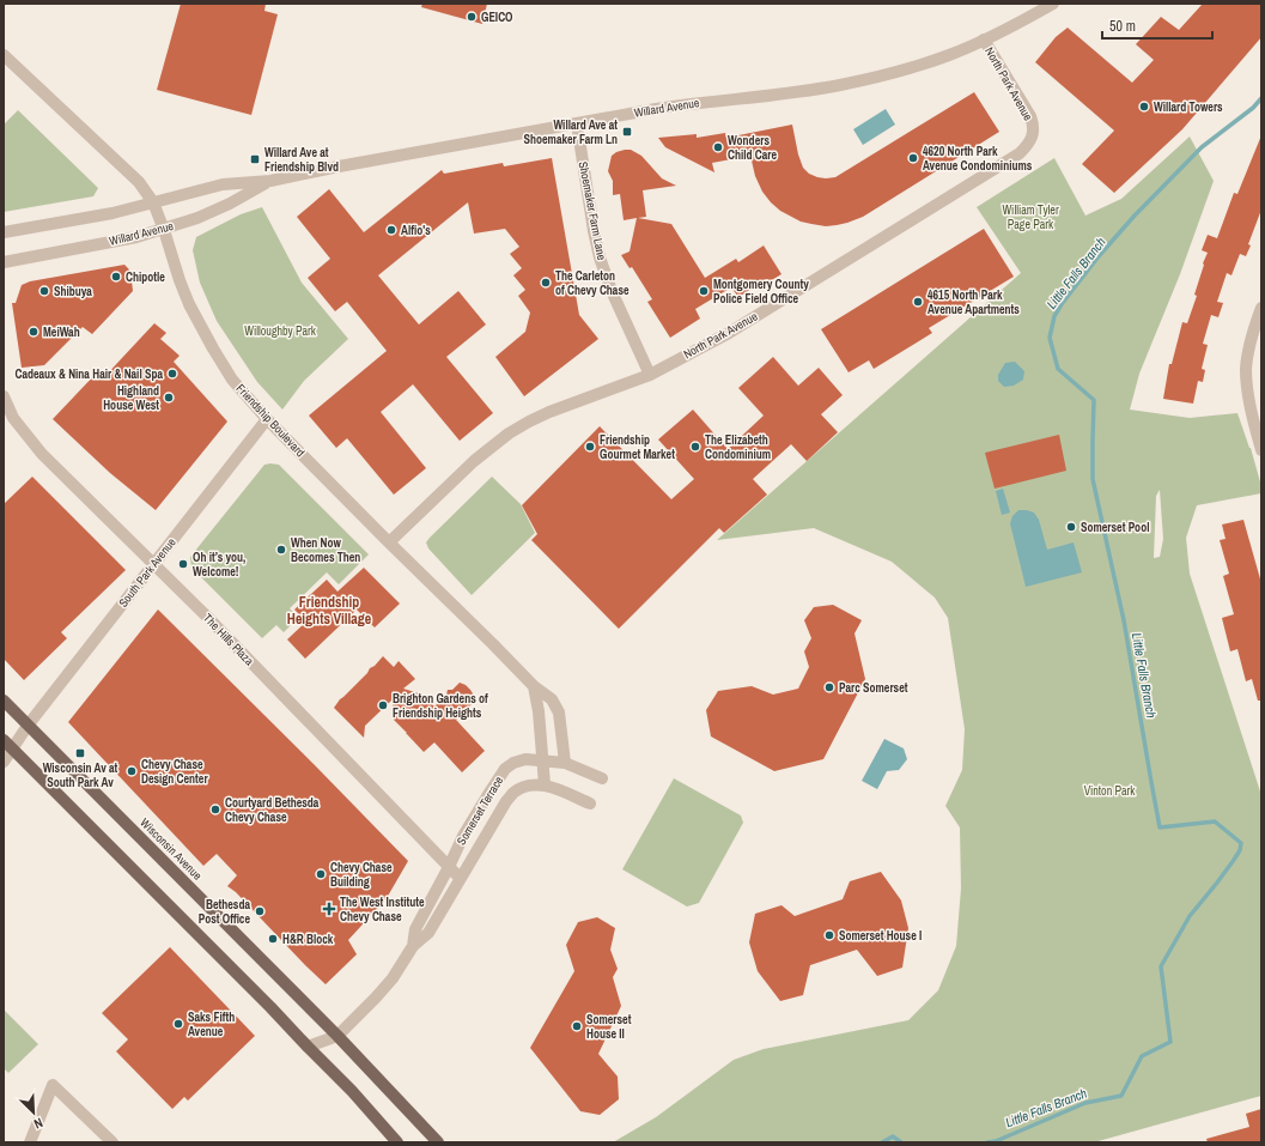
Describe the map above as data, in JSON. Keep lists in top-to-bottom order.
{
  "streets": {
    "main road": ["Wisconsin Avenue"],
    "street": [
      "North Park Avenue",
      "Willard Avenue",
      "Shoemaker Farm Lane",
      "Friendship Boulevard",
      "South Park Avenue",
      "The Hills Plaza",
      "Somerset Terrace"
    ]
  },
  "crossings": [
    ["North Park Avenue", "Willard Avenue"],
    ["North Park Avenue", "Shoemaker Farm Lane"],
    ["North Park Avenue", "Friendship Boulevard"],
    ["Willard Avenue", "Shoemaker Farm Lane"],
    ["Willard Avenue", "Friendship Boulevard"],
    ["Friendship Boulevard", "South Park Avenue"],
    ["Friendship Boulevard", "Somerset Terrace"],
    ["South Park Avenue", "The Hills Plaza"],
    ["South Park Avenue", "Wisconsin Avenue"],
    ["The Hills Plaza", "Somerset Terrace"],
    ["Somerset Terrace", "Wisconsin Avenue"]
  ],
  "districts": ["Friendship Heights Village"],
  "water": ["Little Falls Branch"],
  "parks": ["William Tyler Page Park", "Willoughby Park", "Vinton Park"],
  "places": {
    "other": [
      "GEICO",
      "Willard Towers",
      "Wonders Child Care",
      "4620 North Park Avenue Condominiums",
      "Alfio's",
      "Chipotle",
      "The Carleton of Chevy Chase",
      "Shibuya",
      "Montgomery County Police Field Office",
      "4615 North Park Avenue Apartments",
      "MeiWah",
      "Cadeaux & Nina Hair & Nail Spa",
      "Highland House West",
      "Friendship Gourmet Market",
      "The Elizabeth Condominium",
      "Somerset Pool",
      "When Now Becomes Then",
      "Oh it’s you, Welcome!",
      "Parc Somerset",
      "Brighton Gardens of Friendship Heights",
      "Chevy Chase Design Center",
      "Courtyard Bethesda Chevy Chase",
      "Chevy Chase Building",
      "Bethesda Post Office",
      "Somerset House I",
      "H&R Block",
      "Saks Fifth Avenue",
      "Somerset House II"
    ],
    "transit": ["Willard Ave at Shoemaker Farm Ln", "Willard Ave at Friendship Blvd", "Wisconsin Av at South Park Av"],
    "health": ["The West Institute Chevy Chase"]
  },
  "scale_bar": "50 m",
  "north": "bottom right"
}
